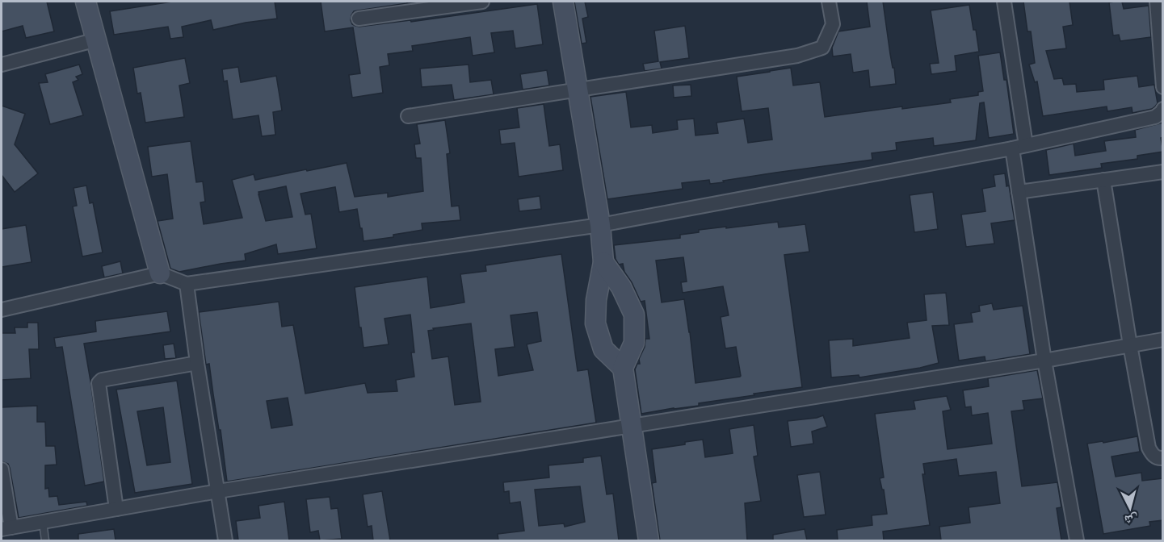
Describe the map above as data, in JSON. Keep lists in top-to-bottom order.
{
  "north": "bottom"
}
